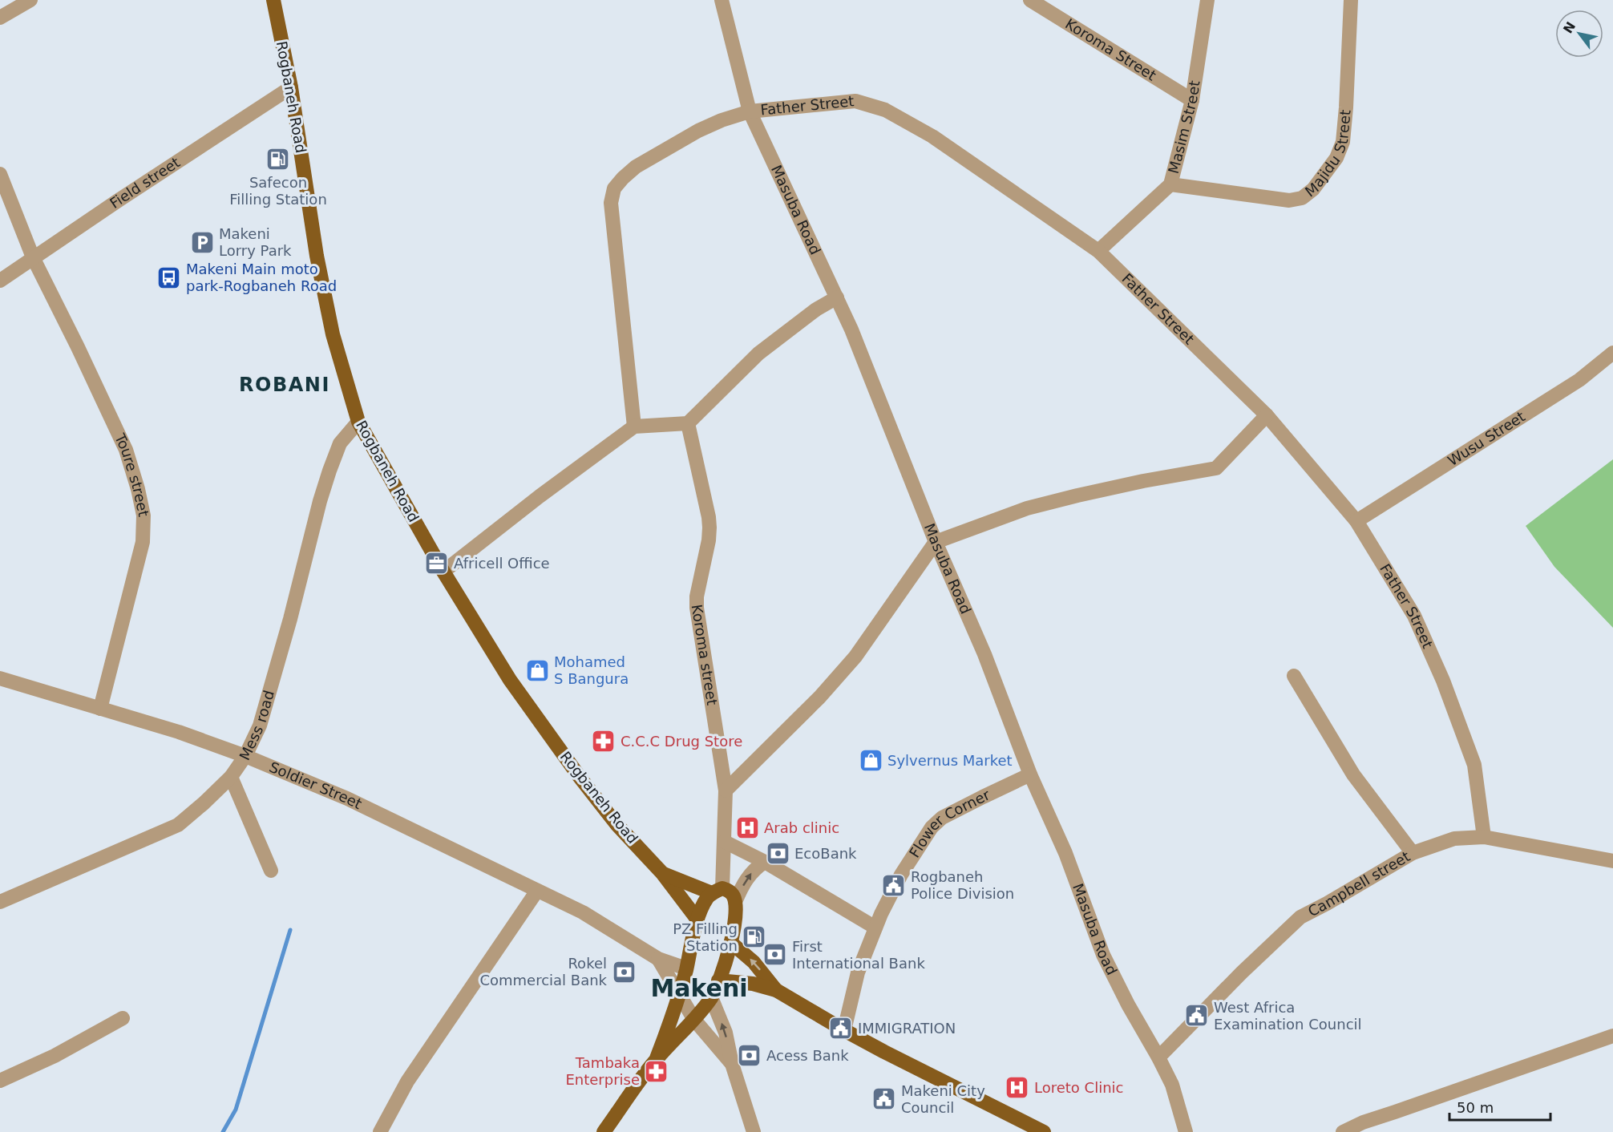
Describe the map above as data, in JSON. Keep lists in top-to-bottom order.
{
  "streets": {
    "main road": ["Rogbaneh Road"],
    "street": [
      "Koroma Street",
      "Father Street",
      "Masim Street",
      "Majidu Street",
      "Field street",
      "Masuba Road",
      "Wusu Street",
      "Toure street",
      "Koroma street",
      "Mess road",
      "Soldier Street",
      "Flower Corner",
      "Campbell street"
    ]
  },
  "crossings": [
    ["Koroma Street", "Masim Street"],
    ["Rogbaneh Road", "Field street"],
    ["Rogbaneh Road", "Mess road"],
    ["Father Street", "Masim Street"],
    ["Father Street", "Masuba Road"],
    ["Father Street", "Wusu Street"],
    ["Father Street", "Campbell street"],
    ["Masim Street", "Majidu Street"],
    ["Field street", "Toure street"],
    ["Masuba Road", "Flower Corner"],
    ["Masuba Road", "Campbell street"],
    ["Toure street", "Soldier Street"],
    ["Mess road", "Soldier Street"]
  ],
  "districts": ["ROBANI", "Makeni"],
  "places": {
    "fuel station": ["Safecon Filling Station", "PZ Filling Station"],
    "parking": ["Makeni Lorry Park"],
    "bus stop": ["Makeni Main moto park-Rogbaneh Road"],
    "office": ["Africell Office"],
    "shop": ["Mohamed S Bangura", "Sylvernus Market"],
    "pharmacy": ["C.C.C Drug Store", "Tambaka Enterprise"],
    "hospital": ["Arab clinic", "Loreto Clinic"],
    "bank": [
      "EcoBank",
      "First International Bank",
      "Rokel Commercial Bank",
      "Acess Bank"
    ],
    "public building": [
      "Rogbaneh Police Division",
      "West Africa Examination Council",
      "IMMIGRATION",
      "Makeni City Council"
    ]
  },
  "scale_bar": "50 m",
  "north": "top left"
}
